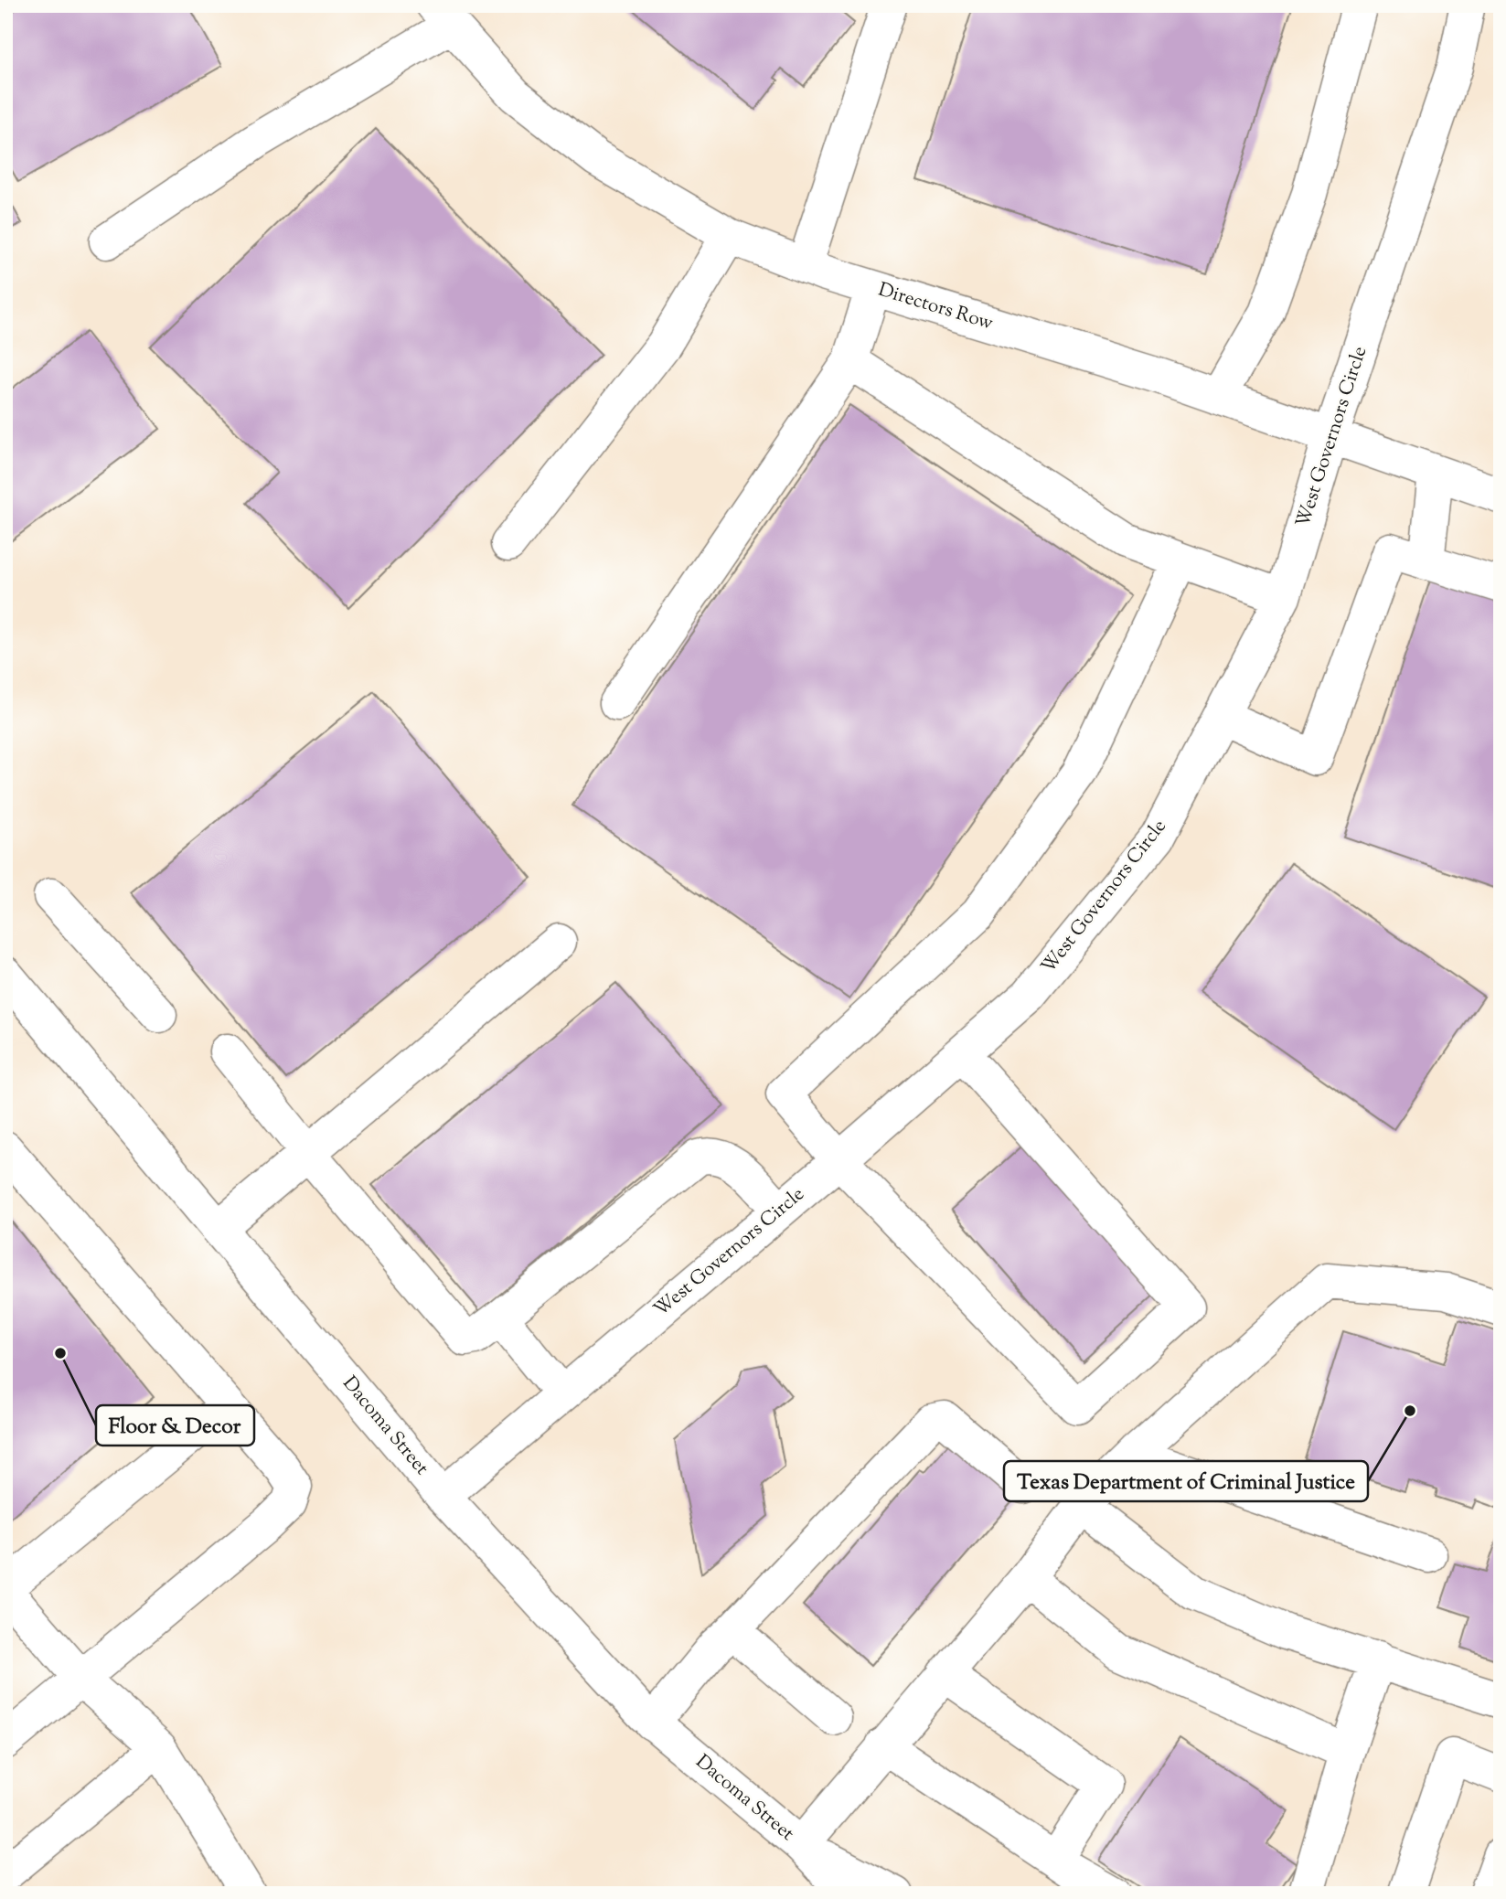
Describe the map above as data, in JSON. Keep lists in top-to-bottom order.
{
  "streets": {
    "street": ["Directors Row", "West Governors Circle", "Dacoma Street"]
  },
  "crossings": [
    ["Directors Row", "West Governors Circle"],
    ["West Governors Circle", "Dacoma Street"]
  ],
  "places": ["Floor & Decor", "Texas Department of Criminal Justice"]
}
